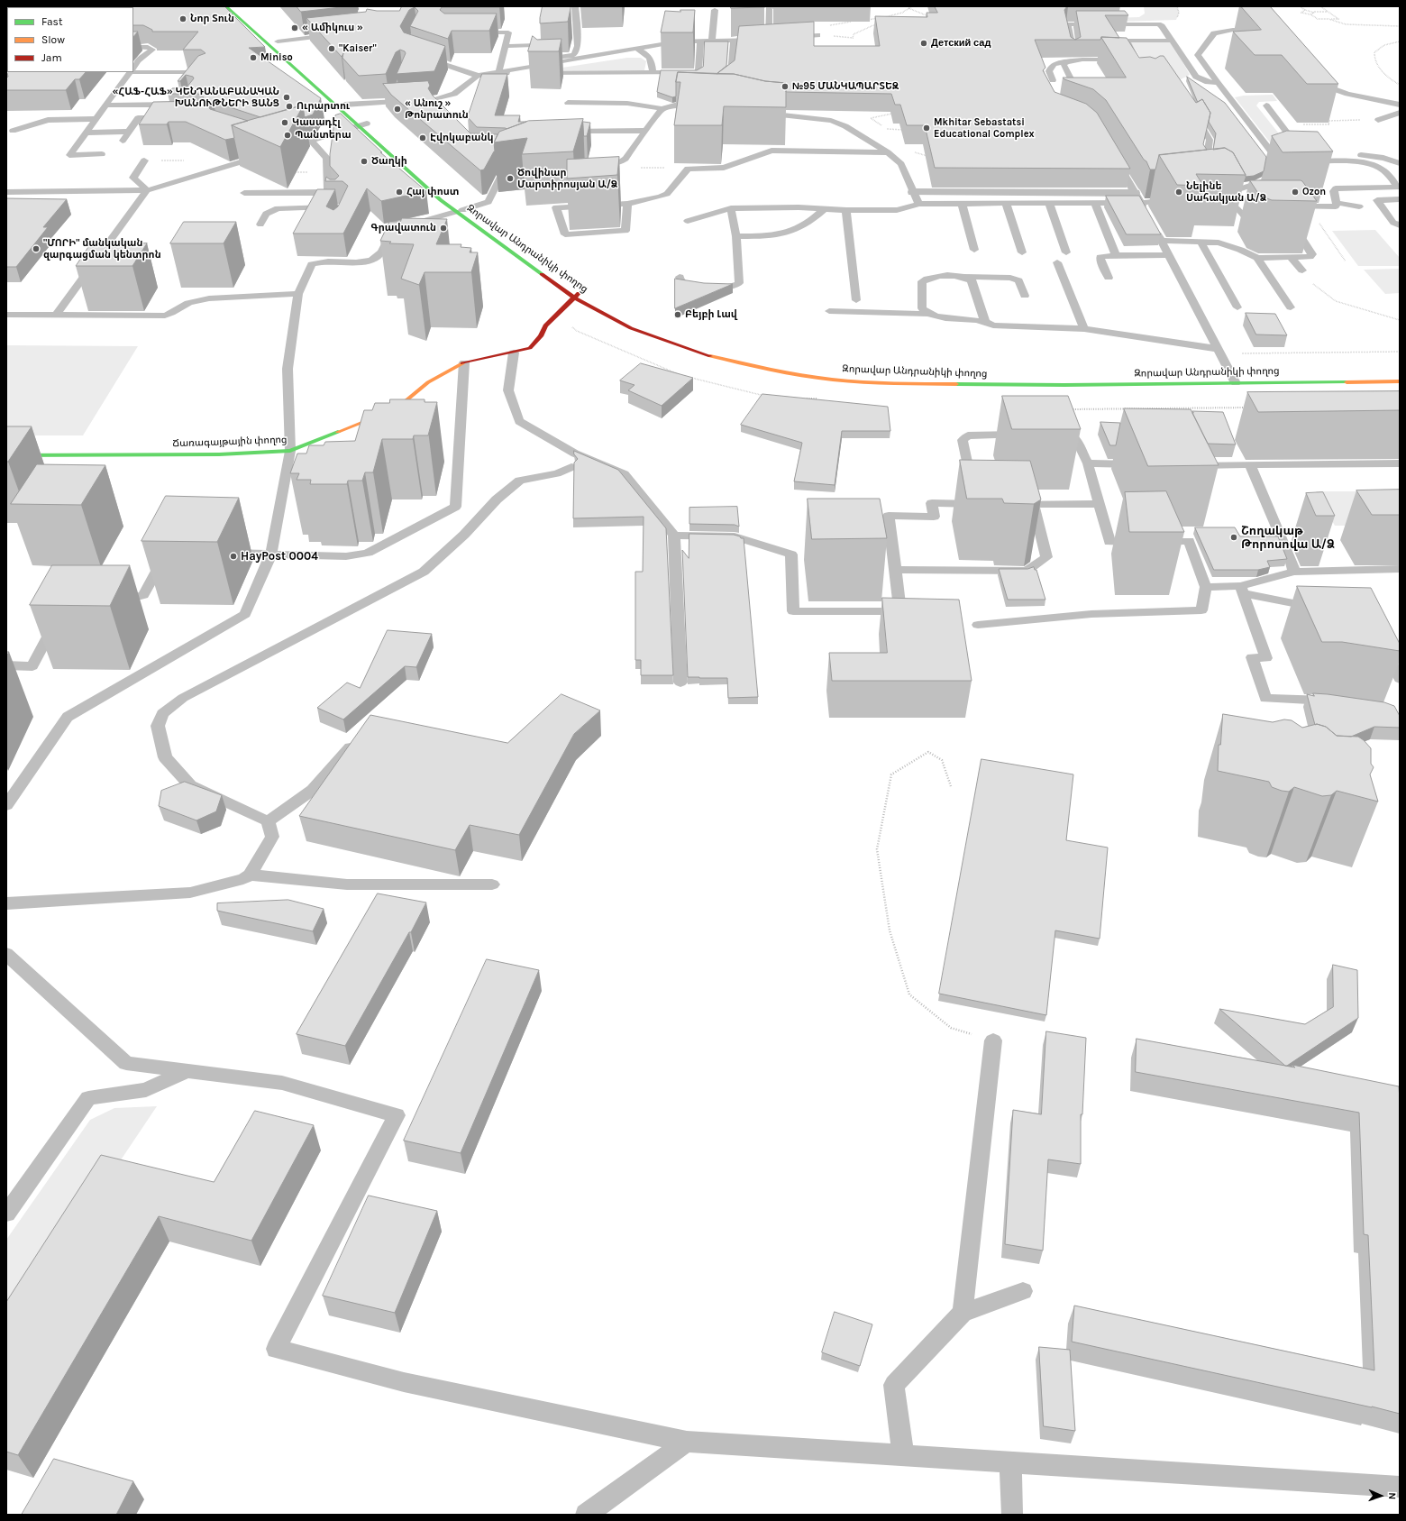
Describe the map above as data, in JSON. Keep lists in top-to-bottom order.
{
  "streets": {
    "main road": ["Զորավար Անդրանիկի փողոց", "Ճառագայթային փողոց"]
  },
  "crossings": [
    ["Զորավար Անդրանիկի փողոց", "Ճառագայթային փողոց"]
  ],
  "places": [
    "Նոր Տուն",
    "« Ամիկուս »",
    "Детский сад",
    "\"Kaiser\"",
    "Miniso",
    "№95 ՄԱՆԿԱՊԱՐՏԵԶ",
    "«ՀԱՖ-ՀԱՖ» ԿԵՆԴԱՆԱԲԱՆԱԿԱՆ ԽԱՆՈՒԹՆԵՐԻ ՑԱՆՑ",
    "Ուրարտու",
    "« Անուշ » Թոնրատուն",
    "Կասադէլ",
    "Mkhitar Sebastatsi Educational Complex",
    "Պանտերա",
    "Էվոկաբանկ",
    "Ծաղկի",
    "Ծովինար Մարտիրոսյան Ա/Ձ",
    "Հայ փոստ",
    "Նելինե Սահակյան Ա/Ձ",
    "Ozon",
    "Գրավատուն",
    "\"ՄՈՐԻ\" մանկական զարգացման կենտրոն",
    "Բեյբի Լավ",
    "Շողակաթ Թորոսովա Ա/Ձ",
    "HayPost 0004"
  ],
  "legend": ["Fast", "Slow", "Jam"],
  "north": "right"
}
